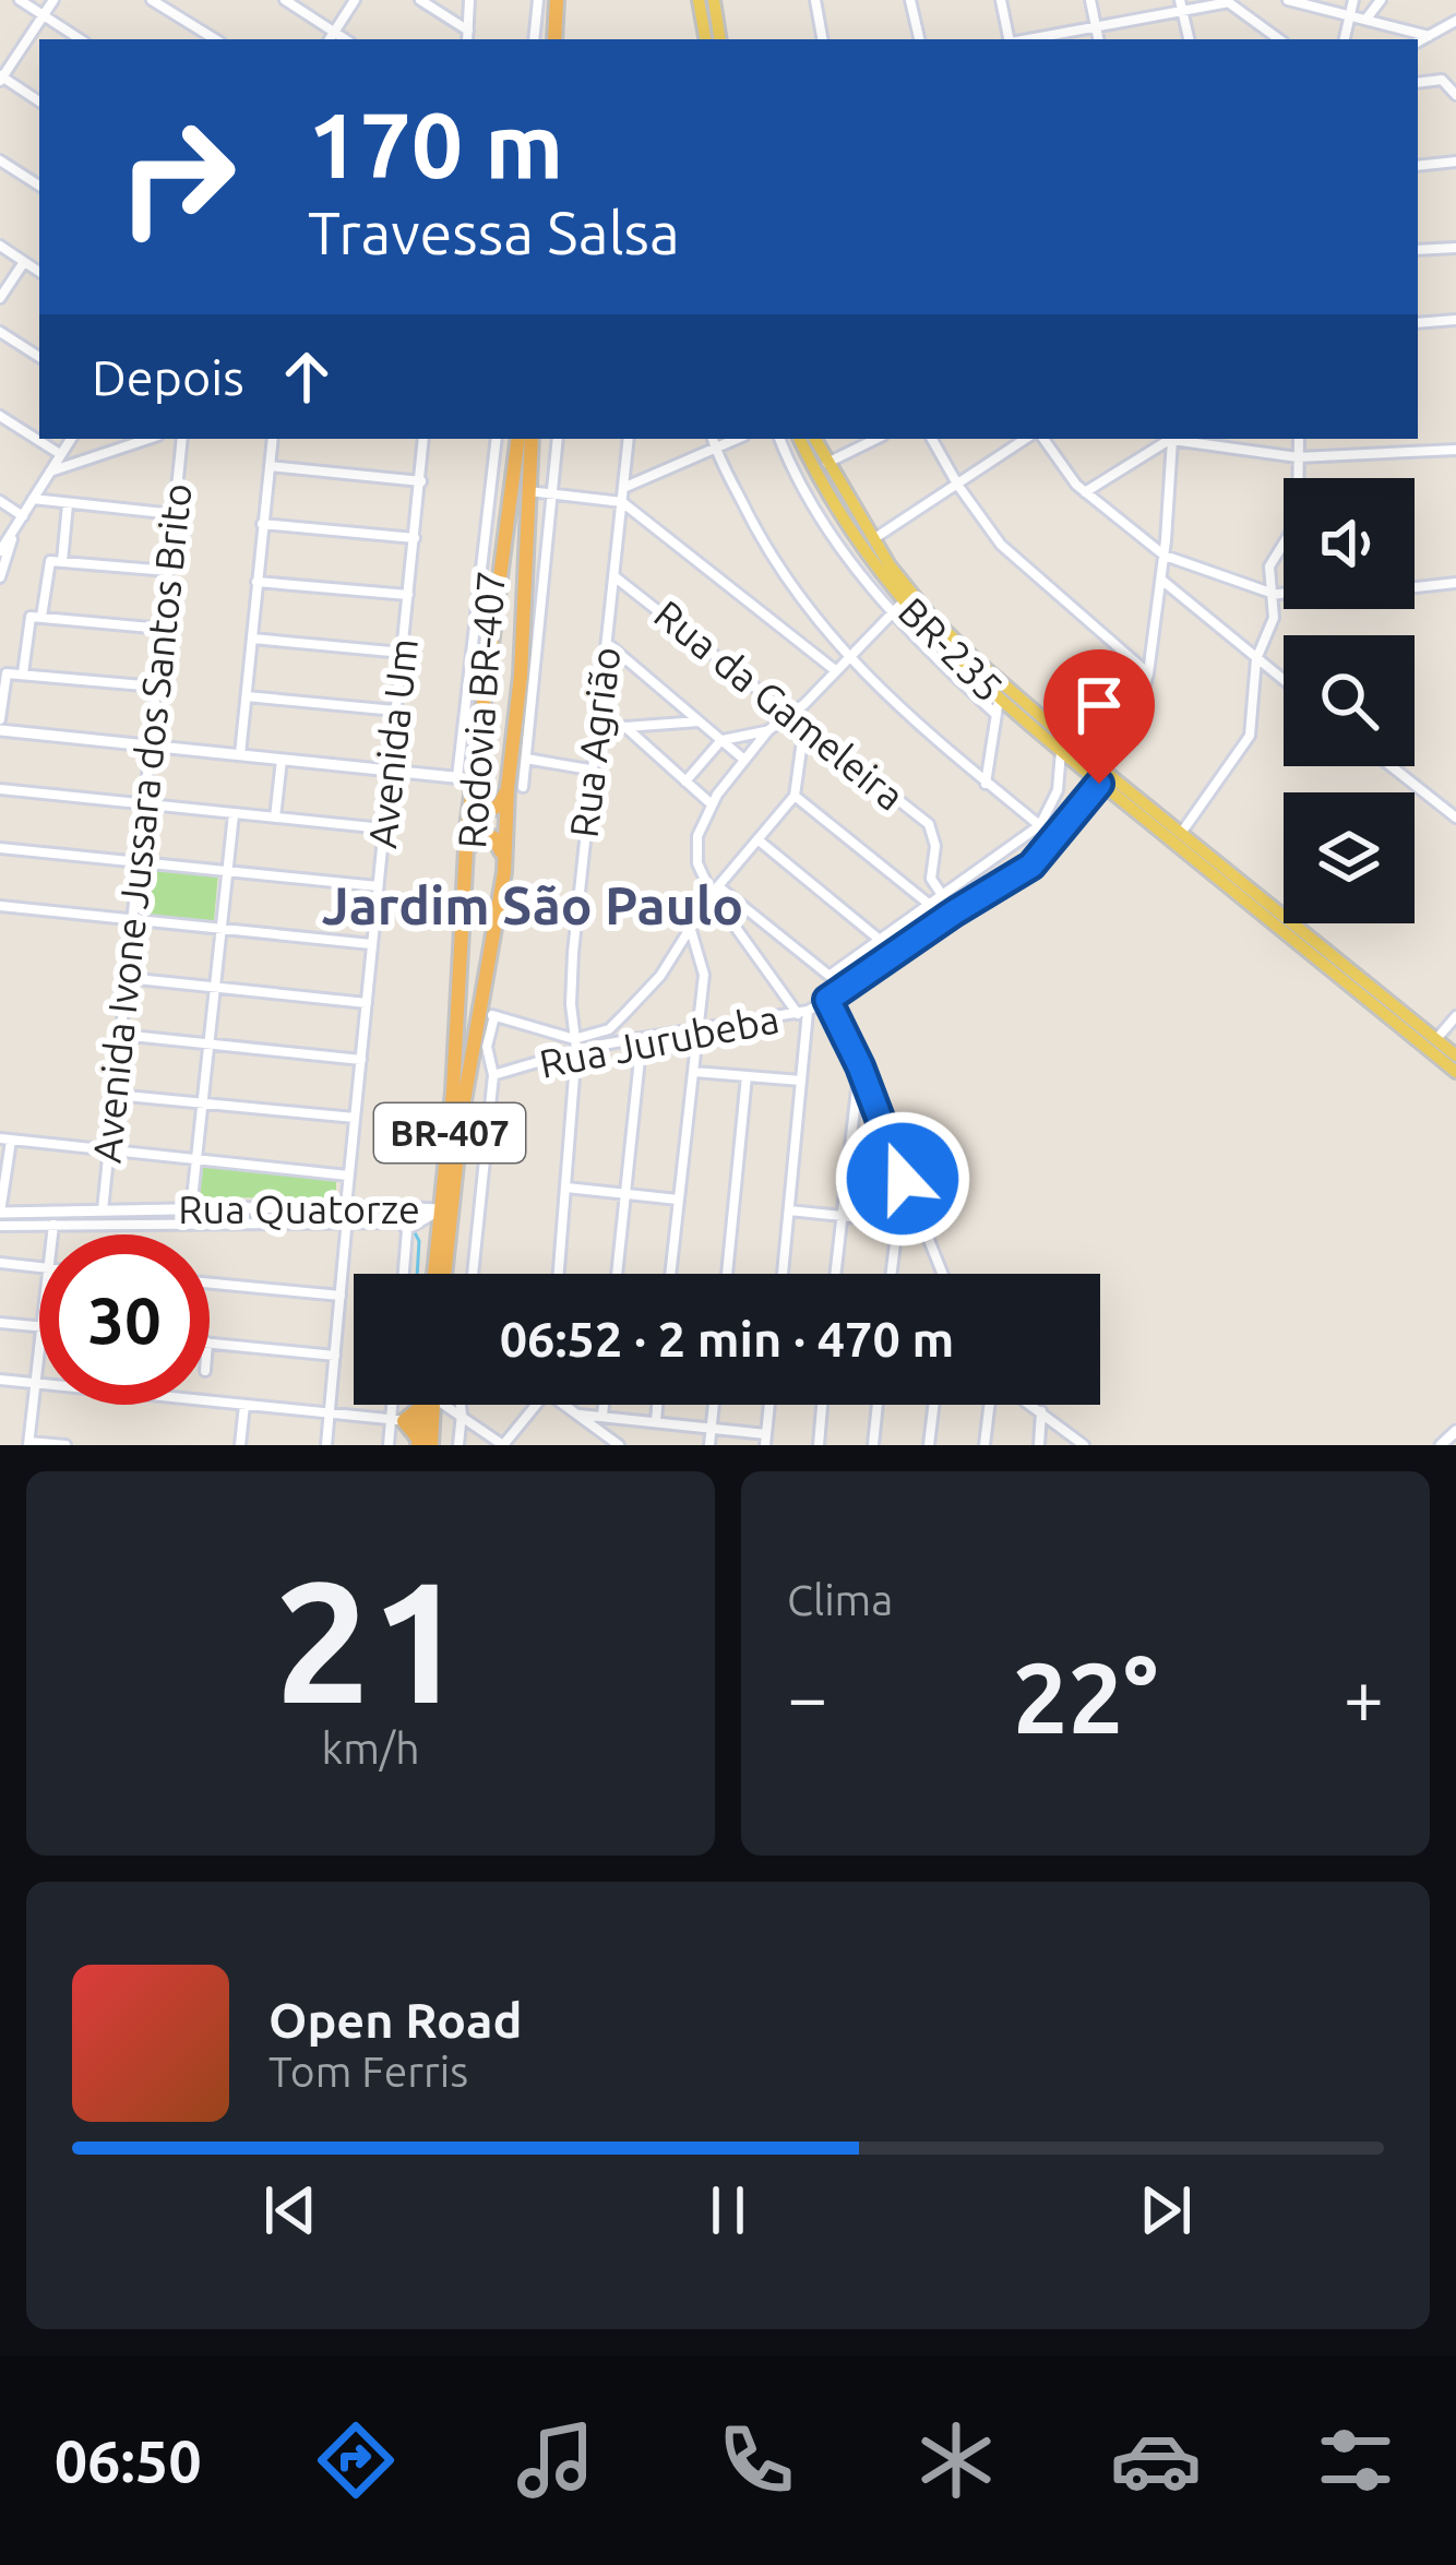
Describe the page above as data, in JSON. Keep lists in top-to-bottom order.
{
  "streets": {
    "highway": ["Rodovia BR-407", "BR-407"],
    "main road": ["BR-235"],
    "street": [
      "Rua da Gameleira",
      "Rua Agrião",
      "Avenida Um",
      "Avenida Ivone Jussara dos Santos Brito",
      "Rua Jurubeba",
      "Rua Quatorze"
    ]
  },
  "crossings": [
    ["BR-235", "Rua Jurubeba"],
    ["Rua da Gameleira", "Rua Agrião"],
    ["Rua da Gameleira", "Rua Jurubeba"],
    ["Rodovia BR-407", "Rua Quatorze"],
    ["Rua Agrião", "Rua Jurubeba"],
    ["Avenida Um", "Rua Quatorze"],
    ["Avenida Ivone Jussara dos Santos Brito", "Rua Quatorze"]
  ],
  "districts": ["Jardim São Paulo"],
  "page": {
    "turn": ["170 m", "Travessa Salsa"],
    "then": "Depois",
    "limit": "30",
    "trip": "06:52 · 2 min · 470 m",
    "tile": [
      ["21", "km/h"],
      "Clima"
    ],
    "heat": ["−", "22°", "+"],
    "song": ["Open Road", "Tom Ferris"],
    "tabs": "06:50"
  }
}
